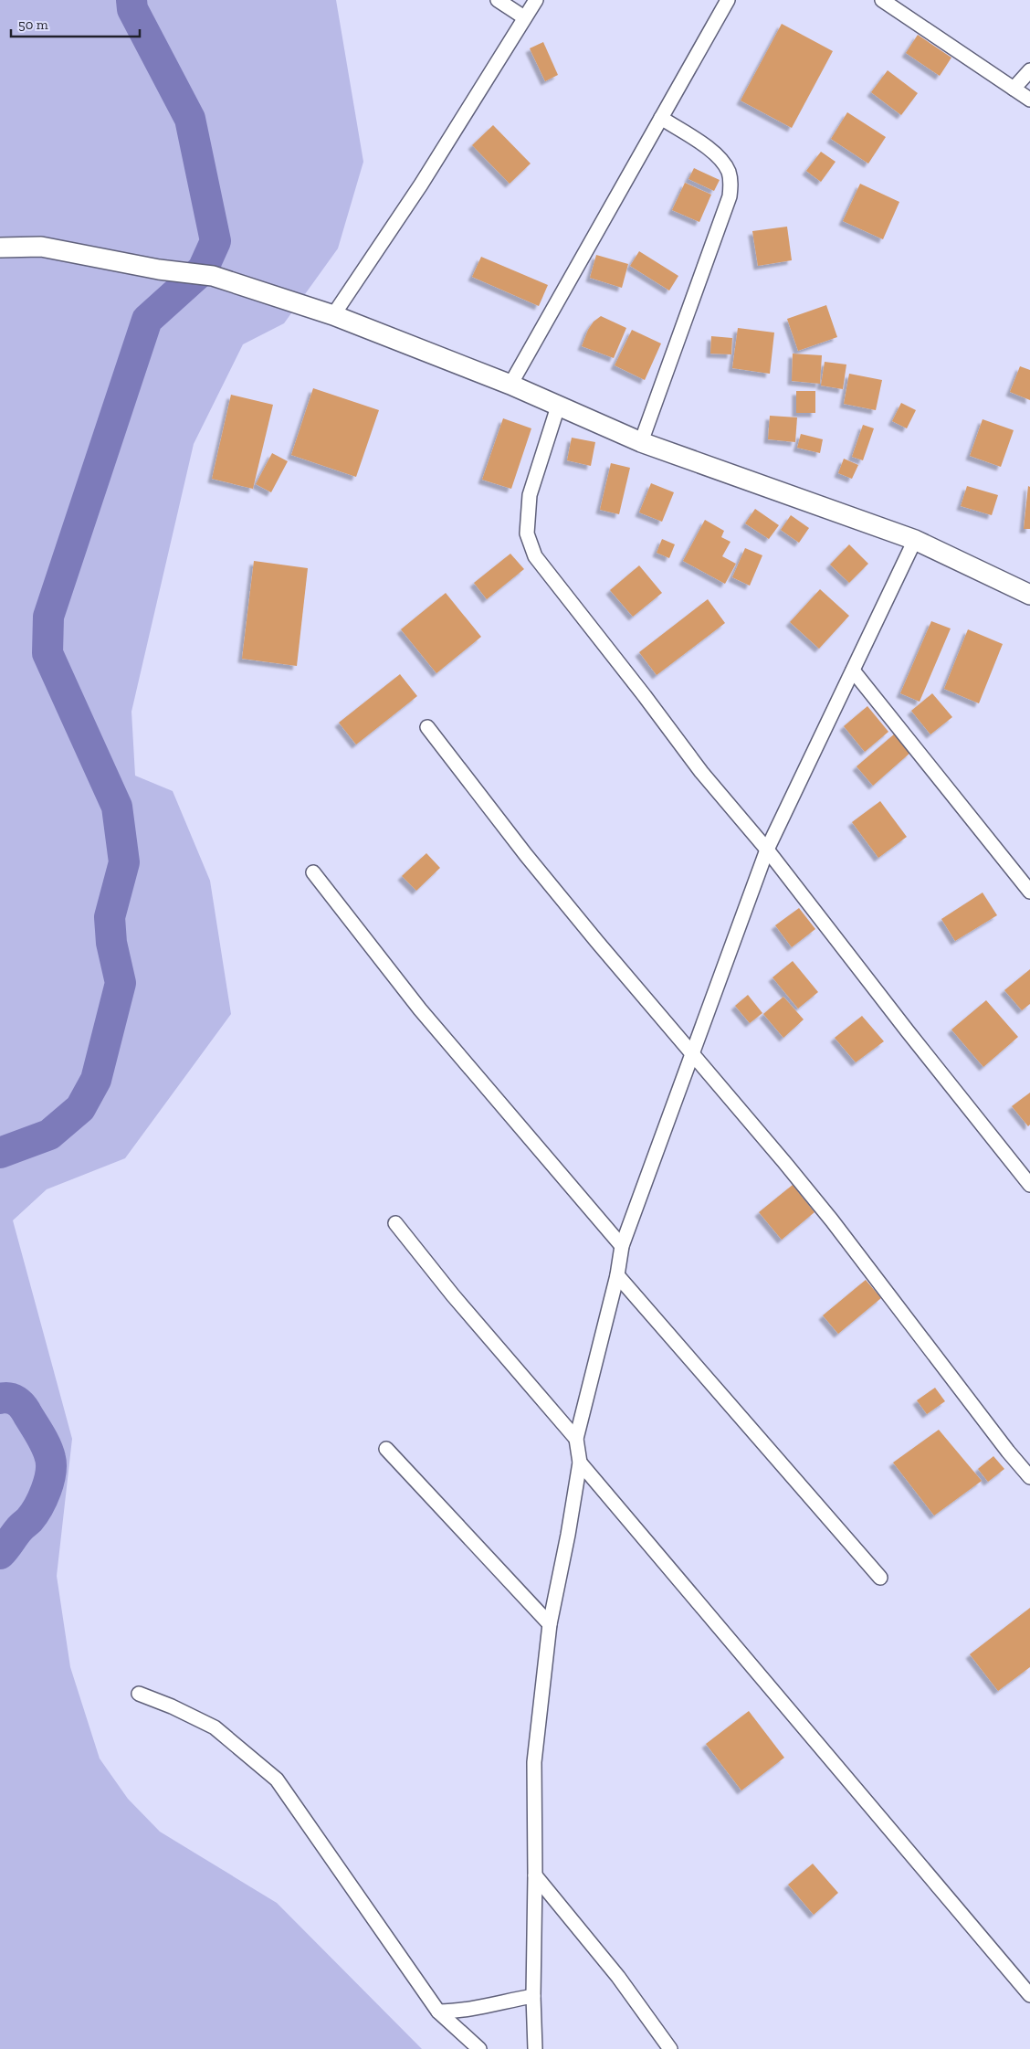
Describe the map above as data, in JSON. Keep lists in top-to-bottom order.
{
  "scale_bar": "50 m"
}
